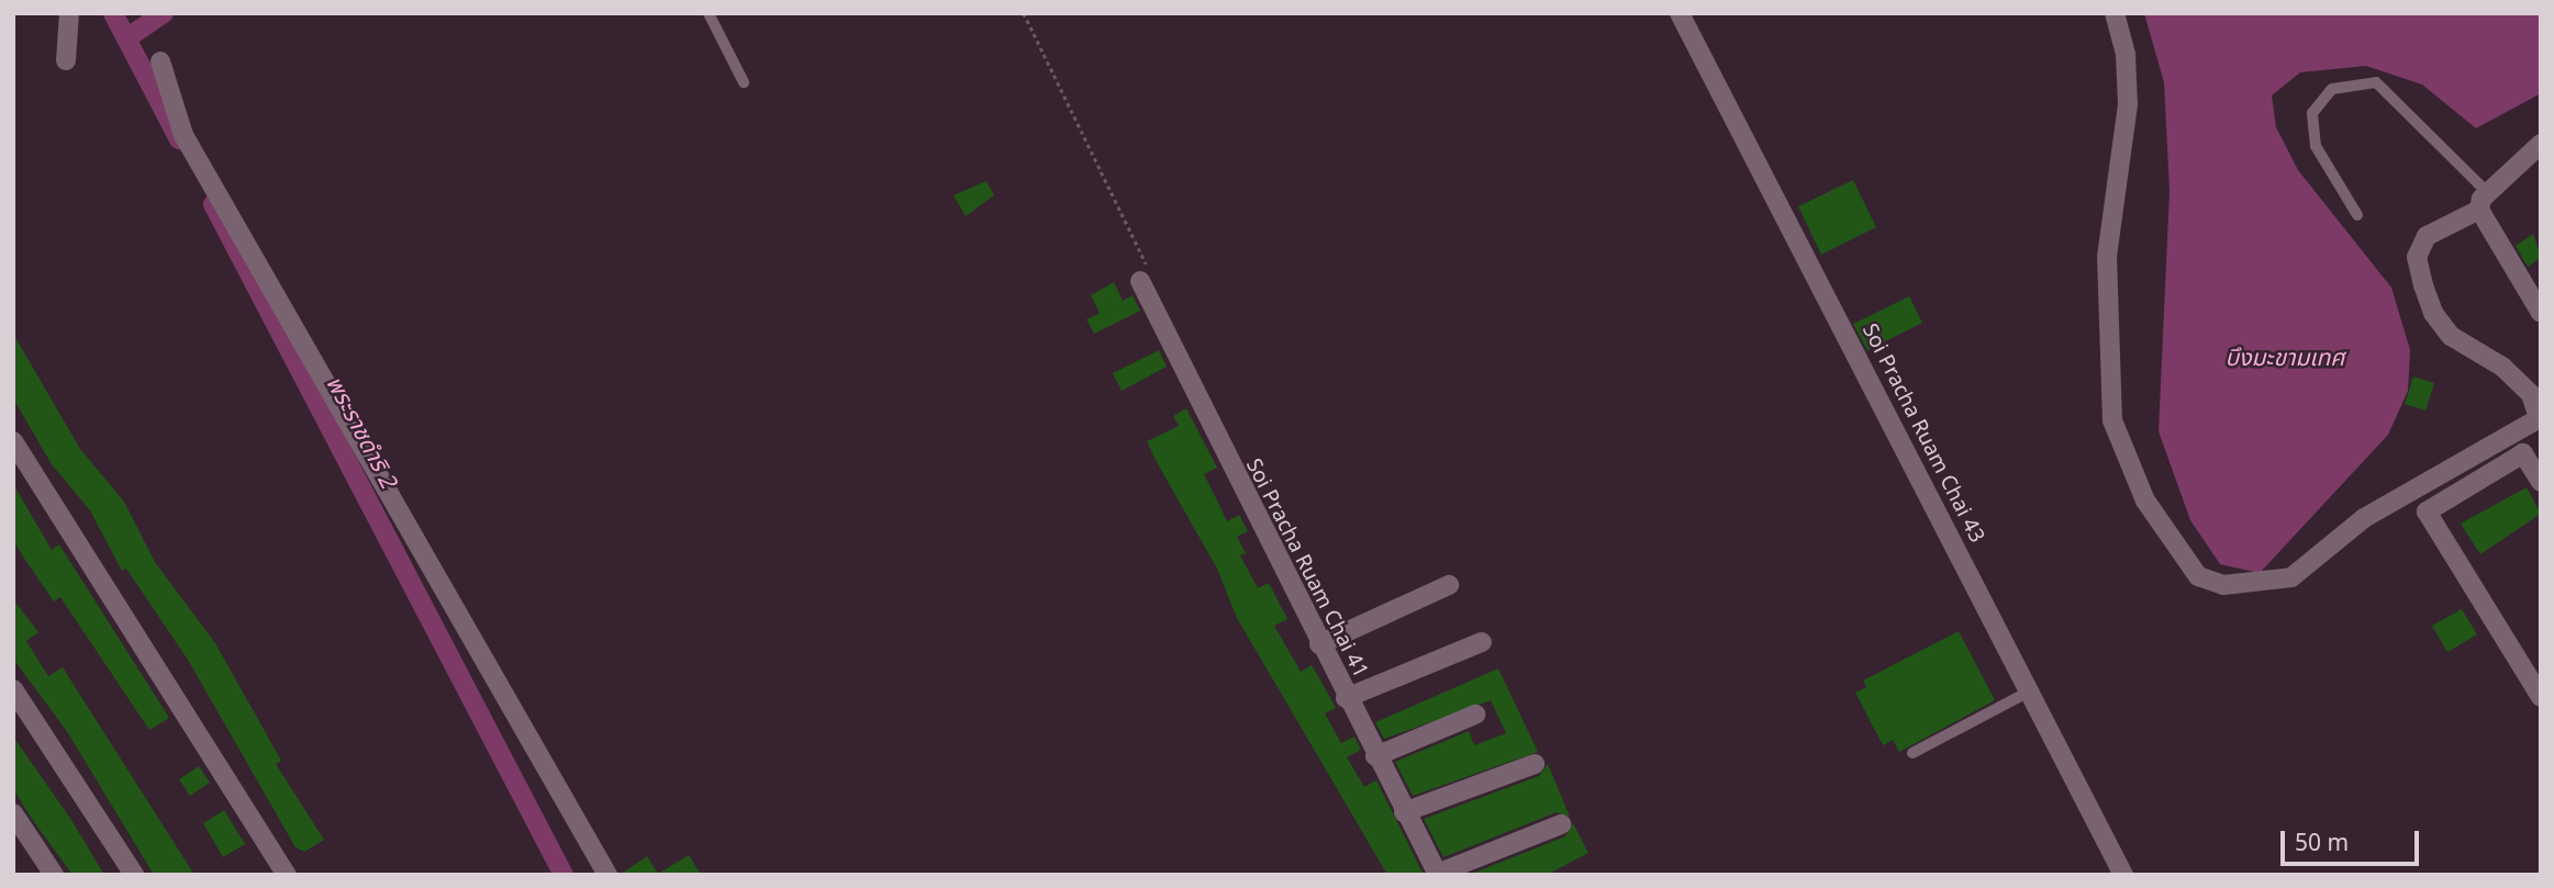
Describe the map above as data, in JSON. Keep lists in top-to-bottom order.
{
  "streets": {
    "street": ["Soi Pracha Ruam Chai 43", "Soi Pracha Ruam Chai 41"]
  },
  "water": ["บึงมะขามเทศ", "พระราชดำริ 2"],
  "scale_bar": "50 m"
}
